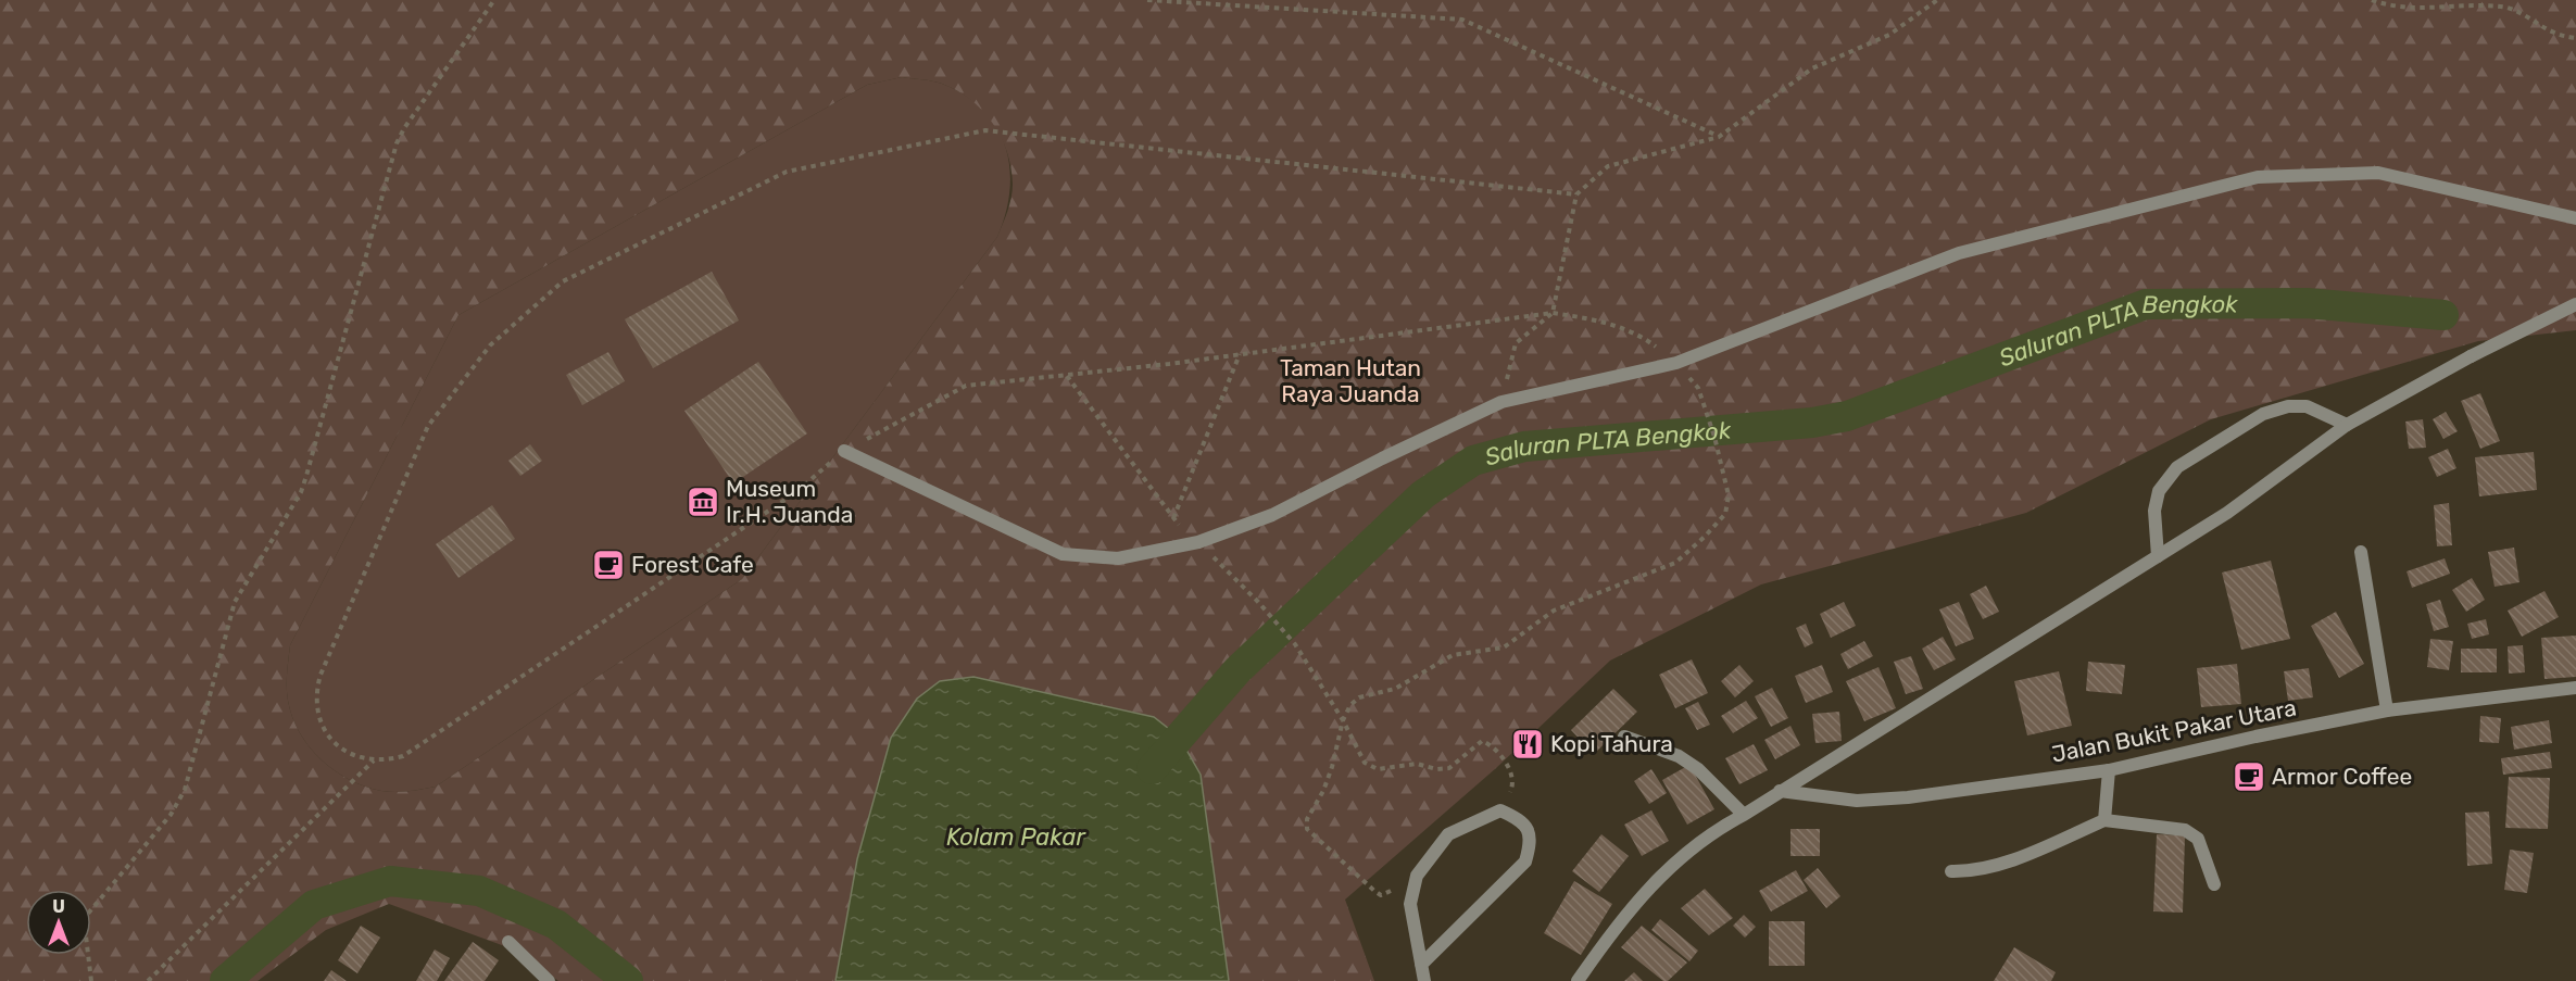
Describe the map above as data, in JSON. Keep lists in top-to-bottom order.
{
  "streets": {
    "street": ["Jalan Bukit Pakar Utara"]
  },
  "water": ["Saluran PLTA Bengkok", "Kolam Pakar"],
  "parks": ["Taman Hutan Raya Juanda"],
  "places": {
    "museum": ["Museum Ir.H. Juanda"],
    "cafe": ["Forest Cafe", "Armor Coffee"],
    "restaurant": ["Kopi Tahura"]
  },
  "north": "top"
}
